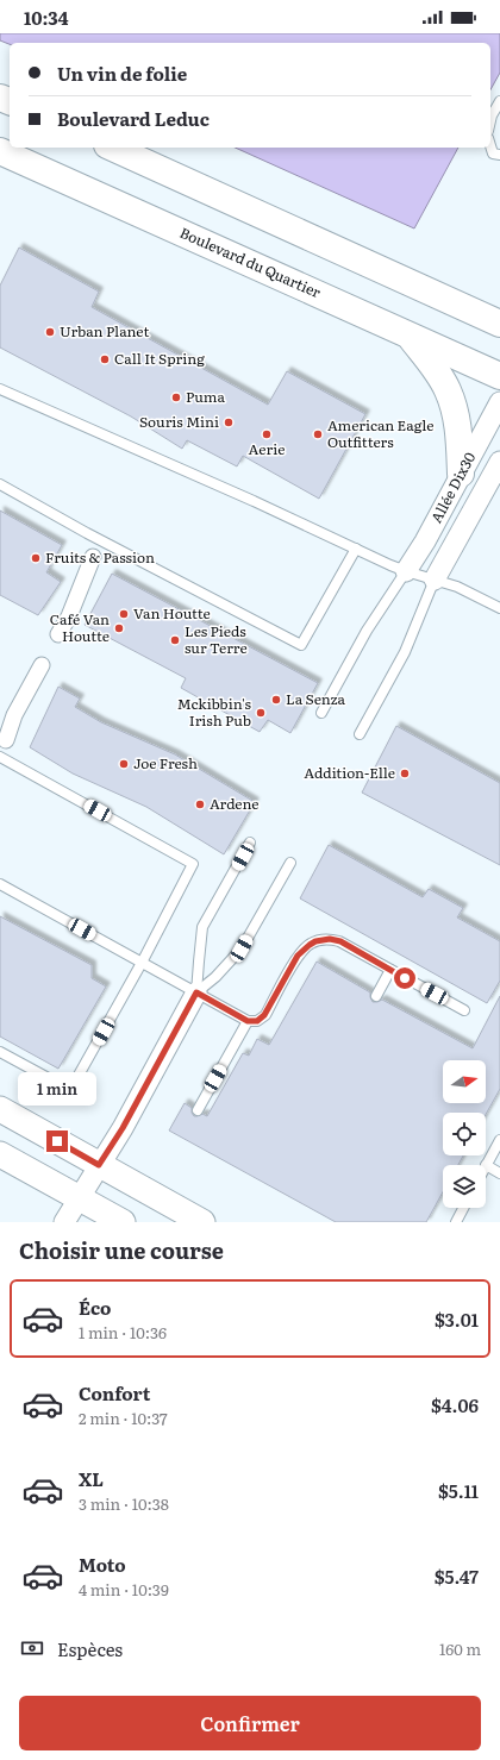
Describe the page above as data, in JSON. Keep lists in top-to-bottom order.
{
  "streets": {
    "main road": ["Boulevard du Quartier"],
    "street": ["Allée Dix30"]
  },
  "places": [
    "Urban Planet",
    "Call It Spring",
    "Puma",
    "Souris Mini",
    "Aerie",
    "American Eagle Outfitters",
    "Fruits & Passion",
    "Van Houtte",
    "Café Van Houtte",
    "Les Pieds sur Terre",
    "La Senza",
    "Mckibbin's Irish Pub",
    "Joe Fresh",
    "Addition-Elle",
    "Ardene"
  ],
  "north": "right",
  "page": {
    "status": "10:34",
    "banner": ["Un vin de folie", "Boulevard Leduc"],
    "bubble": "1 min",
    "heading": "Choisir une course",
    "list": [
      {
        "name": "Éco",
        "note": "1 min · 10:36",
        "value": "$3.01"
      },
      {
        "name": "Confort",
        "note": "2 min · 10:37",
        "value": "$4.06"
      },
      {
        "name": "XL",
        "note": "3 min · 10:38",
        "value": "$5.11"
      },
      {
        "name": "Moto",
        "note": "4 min · 10:39",
        "value": "$5.47"
      }
    ],
    "pay": ["Espèces", "160 m"],
    "buttons": "Confirmer"
  }
}
